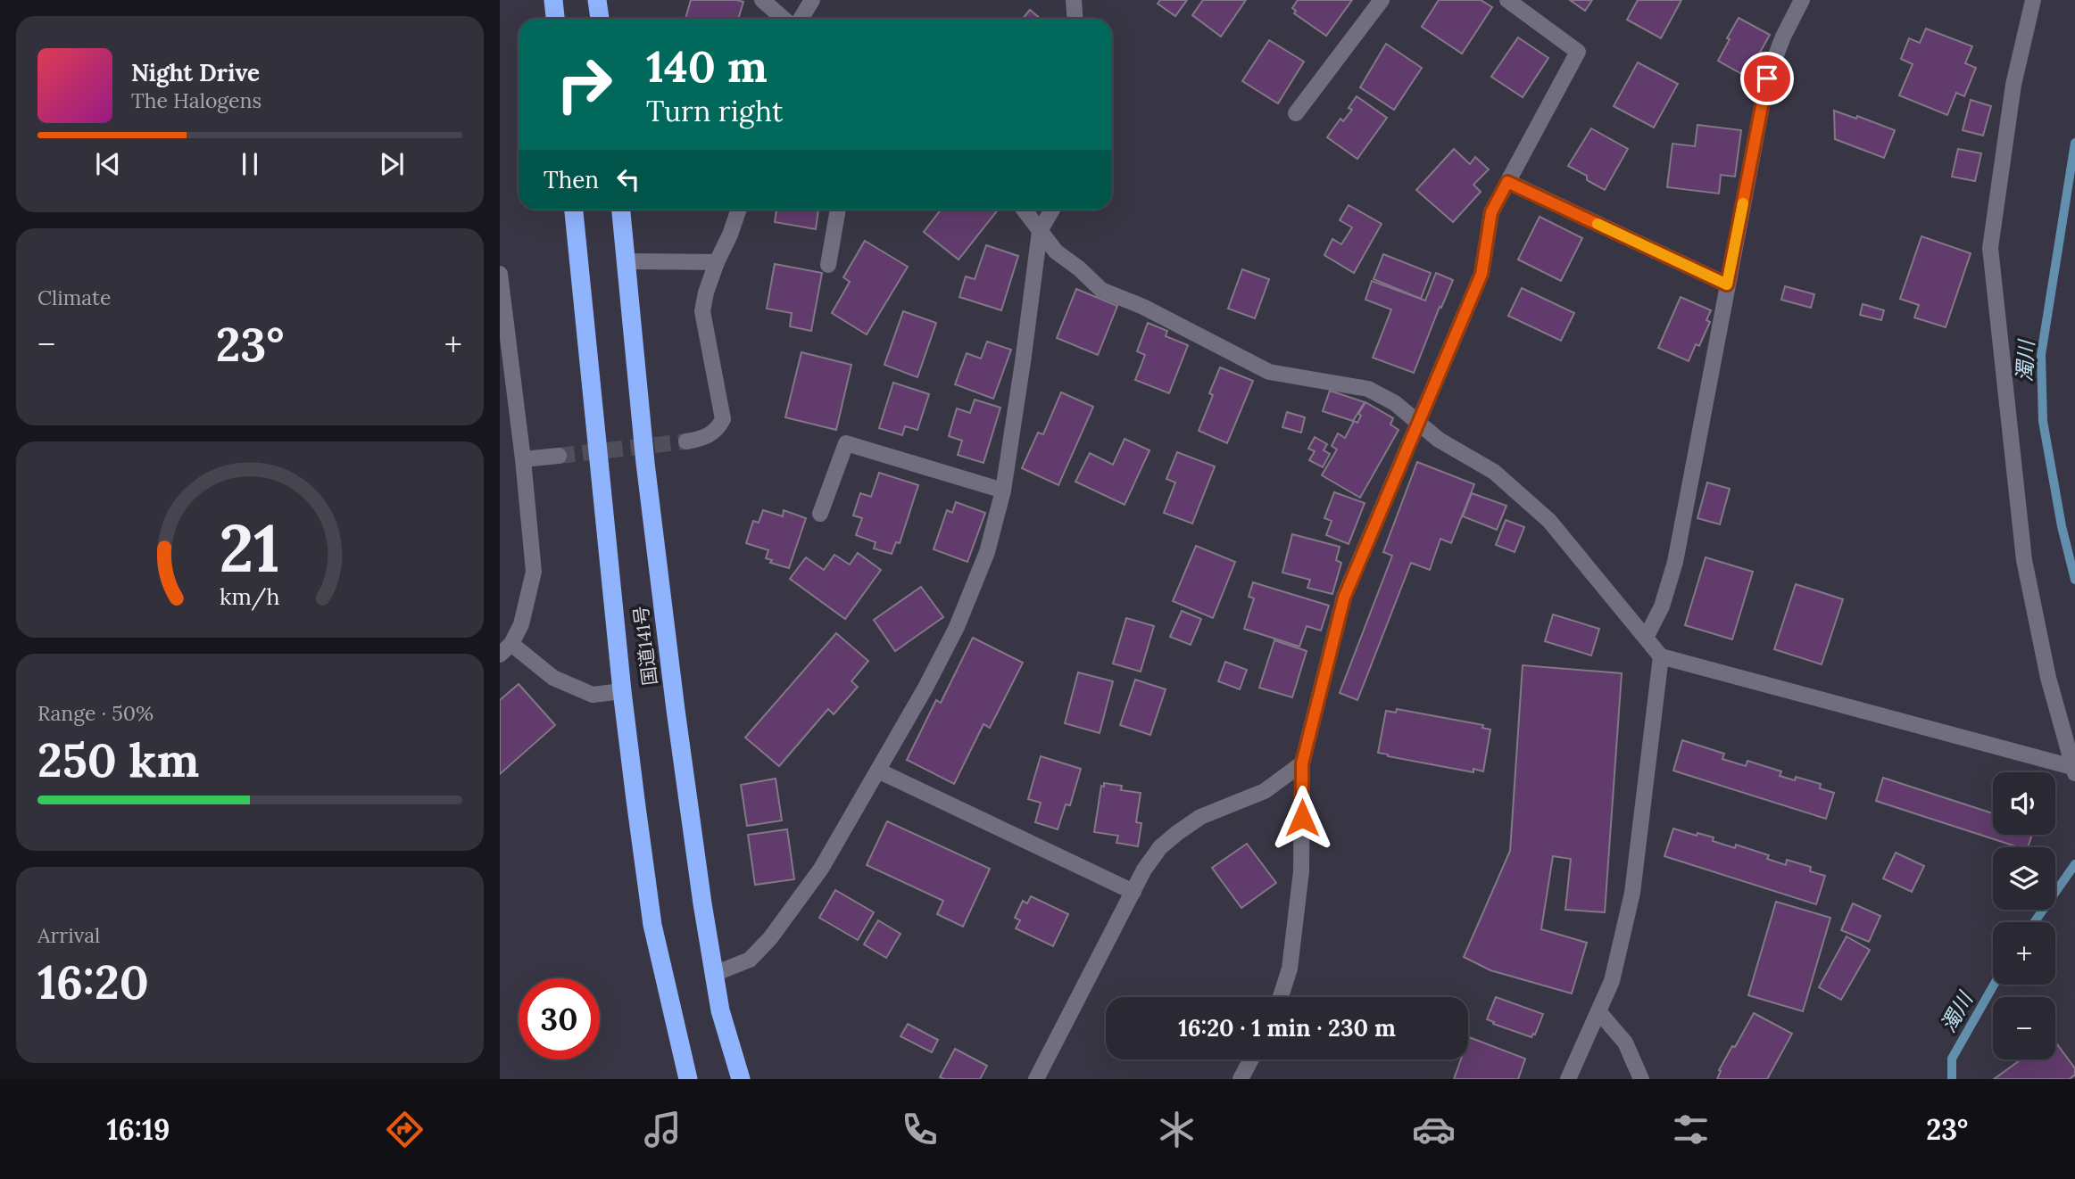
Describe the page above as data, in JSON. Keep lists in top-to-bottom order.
{
  "streets": {
    "highway": ["国道141号"]
  },
  "water": ["濁川"],
  "page": {
    "turn": ["140 m", "Turn right"],
    "song": ["Night Drive", "The Halogens"],
    "then": "Then",
    "tile": [
      "Climate",
      ["Range · 50%", "250 km"],
      ["Arrival", "16:20"]
    ],
    "heat": ["−", "23°", "+"],
    "map_buttons": ["+", "−"],
    "limit": "30",
    "trip": "16:20 · 1 min · 230 m",
    "tabs": ["16:19", "23°"],
    "gauge": ["21", "km/h"]
  }
}
